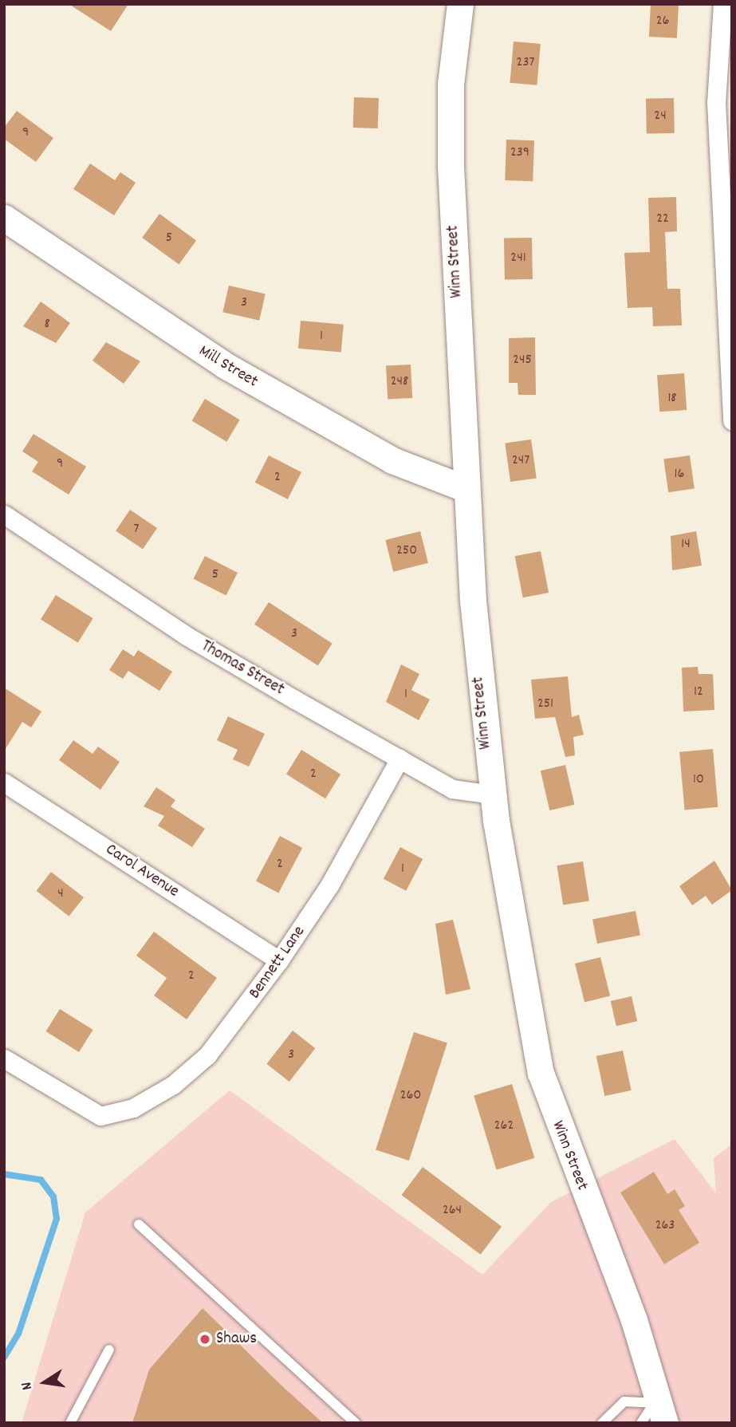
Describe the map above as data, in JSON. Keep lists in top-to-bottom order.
{
  "streets": {
    "main road": ["Winn Street", "Mill Street"],
    "street": ["Thomas Street", "Carol Avenue", "Bennett Lane"]
  },
  "crossings": [
    ["Winn Street", "Mill Street"],
    ["Winn Street", "Thomas Street"],
    ["Thomas Street", "Bennett Lane"],
    ["Carol Avenue", "Bennett Lane"]
  ],
  "places": ["Shaws"],
  "house_numbers": [
    "26",
    "237",
    "24",
    "9",
    "239",
    "22",
    "5",
    "241",
    "3",
    "8",
    "1",
    "245",
    "248",
    "18",
    "247",
    "9",
    "16",
    "2",
    "7",
    "14",
    "250",
    "5",
    "3",
    "12",
    "1",
    "251",
    "2",
    "10",
    "2",
    "1",
    "4",
    "2",
    "3",
    "260",
    "262",
    "264",
    "263"
  ],
  "north": "left"
}
